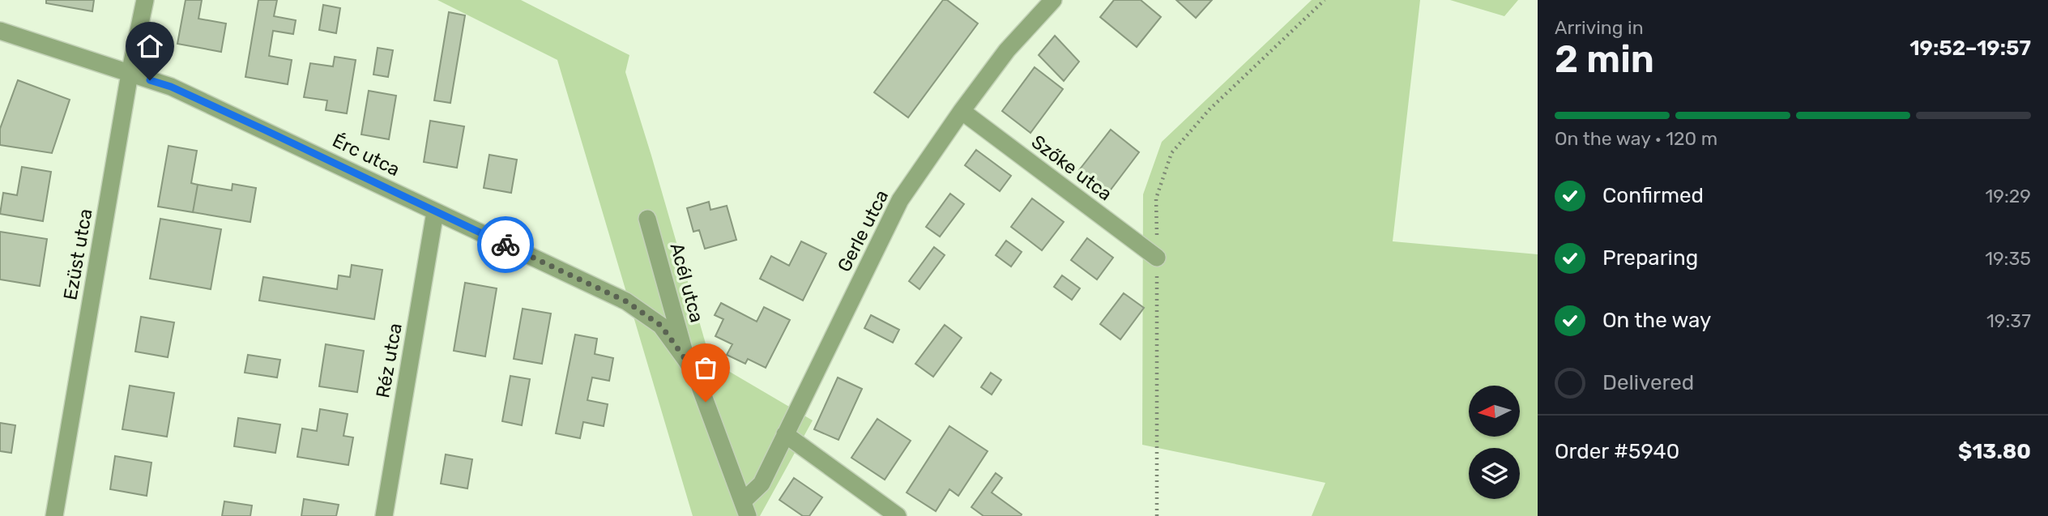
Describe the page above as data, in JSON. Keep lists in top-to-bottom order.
{
  "streets": {
    "street": [
      "Érc utca",
      "Szőke utca",
      "Gerle utca",
      "Ezüst utca",
      "Acél utca",
      "Réz utca"
    ]
  },
  "crossings": [
    ["Érc utca", "Ezüst utca"],
    ["Érc utca", "Acél utca"],
    ["Érc utca", "Réz utca"],
    ["Szőke utca", "Gerle utca"],
    ["Gerle utca", "Acél utca"]
  ],
  "north": "left",
  "page": {
    "heading": ["2 min", "Arriving in", "19:52–19:57"],
    "panel": ["Order #5940", "$13.80"],
    "bar": "On the way · 120 m",
    "list": [
      ["Confirmed", "19:29"],
      ["Preparing", "19:35"],
      ["On the way", "19:37"],
      "Delivered"
    ]
  }
}
